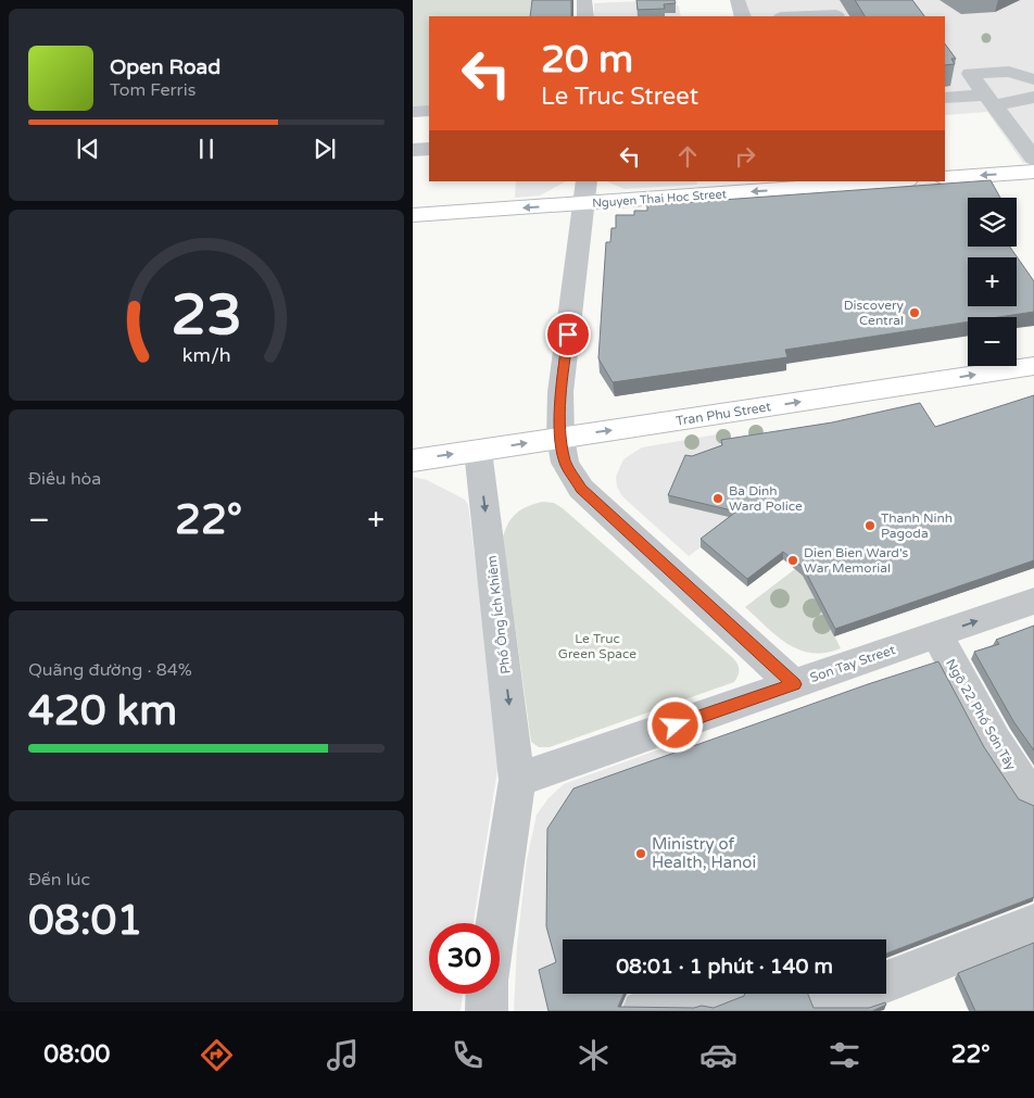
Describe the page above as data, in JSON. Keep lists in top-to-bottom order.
{
  "streets": {
    "main road": ["Nguyen Thai Hoc Street", "Tran Phu Street"],
    "street": ["Phố Ông Ích Khiêm", "Son Tay Street", "Ngõ 22 Phố Sơn Tây"]
  },
  "crossings": [
    ["Tran Phu Street", "Phố Ông Ích Khiêm"],
    ["Phố Ông Ích Khiêm", "Son Tay Street"],
    ["Son Tay Street", "Ngõ 22 Phố Sơn Tây"]
  ],
  "one_way": ["Nguyen Thai Hoc Street", "Tran Phu Street", "Phố Ông Ích Khiêm"],
  "parks": ["Le Truc Green Space"],
  "places": [
    "Discovery Central",
    "Ba Dinh Ward Police",
    "Thanh Ninh Pagoda",
    "Dien Bien Ward's War Memorial",
    "Ministry of Health, Hanoi"
  ],
  "page": {
    "turn": ["20 m", "Le Truc Street"],
    "song": ["Open Road", "Tom Ferris"],
    "map_buttons": ["+", "−"],
    "tile": [
      "Điều hòa",
      ["Quãng đường · 84%", "420 km"],
      ["Đến lúc", "08:01"]
    ],
    "heat": ["−", "22°", "+"],
    "limit": "30",
    "trip": "08:01 · 1 phút · 140 m",
    "tabs": ["08:00", "22°"],
    "gauge": ["23", "km/h"]
  }
}
